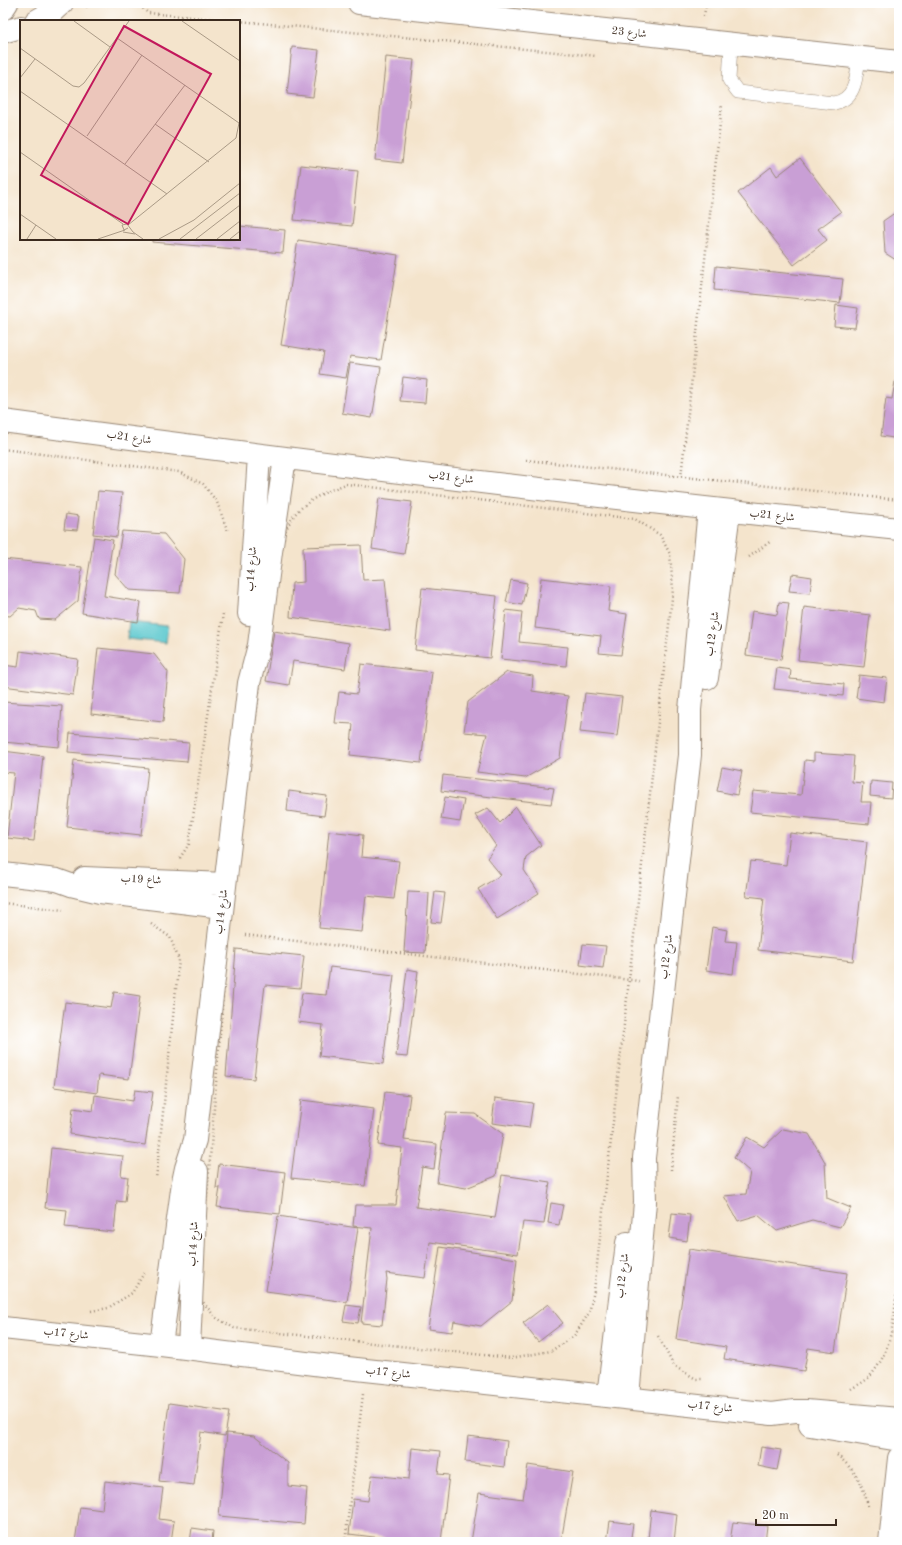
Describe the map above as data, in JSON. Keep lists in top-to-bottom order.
{
  "streets": {
    "street": [
      "شارع 23",
      "شارع 21ب",
      "شارع 14ب",
      "شارع 12ب",
      "شاع 19ب",
      "شارع 17ب"
    ]
  },
  "crossings": [
    ["شارع 21ب", "شارع 14ب"],
    ["شارع 21ب", "شارع 12ب"],
    ["شارع 14ب", "شاع 19ب"],
    ["شارع 14ب", "شارع 17ب"],
    ["شارع 12ب", "شارع 17ب"]
  ],
  "scale_bar": "20 m"
}
